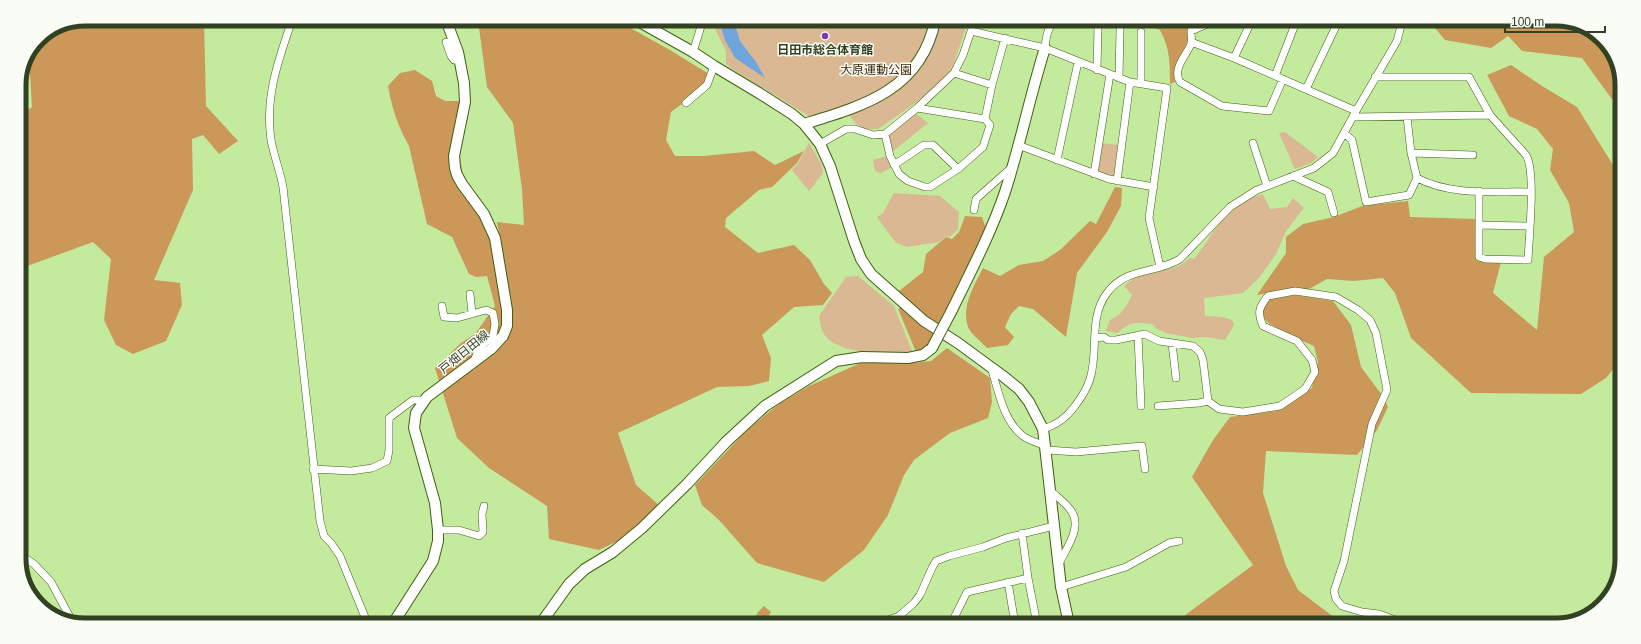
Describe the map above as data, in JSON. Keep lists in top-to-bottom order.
{
  "streets": {
    "street": ["戸畑日田線"]
  },
  "parks": ["大原運動公園"],
  "places": ["日田市総合体育館"],
  "scale_bar": "100 m"
}
